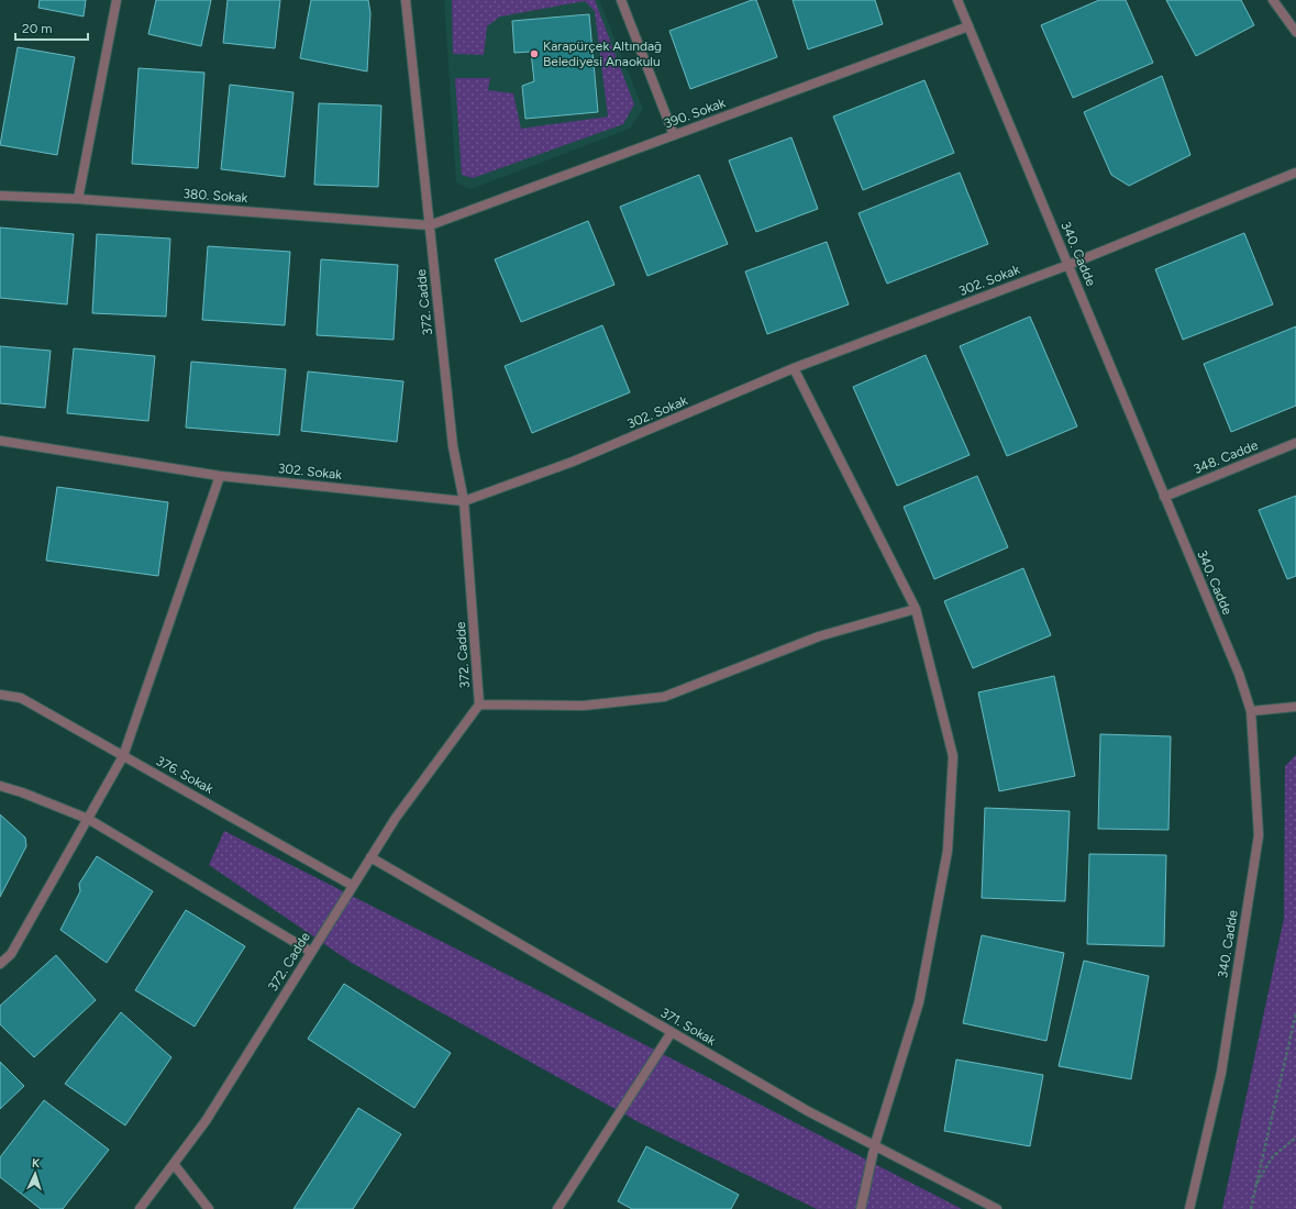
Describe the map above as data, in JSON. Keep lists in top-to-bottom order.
{
  "streets": {
    "street": [
      "390. Sokak",
      "380. Sokak",
      "340. Cadde",
      "302. Sokak",
      "372. Cadde",
      "348. Cadde",
      "376. Sokak",
      "371. Sokak"
    ]
  },
  "crossings": [
    ["390. Sokak", "380. Sokak"],
    ["390. Sokak", "340. Cadde"],
    ["390. Sokak", "372. Cadde"],
    ["380. Sokak", "372. Cadde"],
    ["340. Cadde", "302. Sokak"],
    ["340. Cadde", "348. Cadde"],
    ["302. Sokak", "372. Cadde"],
    ["372. Cadde", "376. Sokak"],
    ["372. Cadde", "371. Sokak"]
  ],
  "places": ["Karapürçek Altındağ Belediyesi Anaokulu"],
  "scale_bar": "20 m",
  "north": "top"
}
